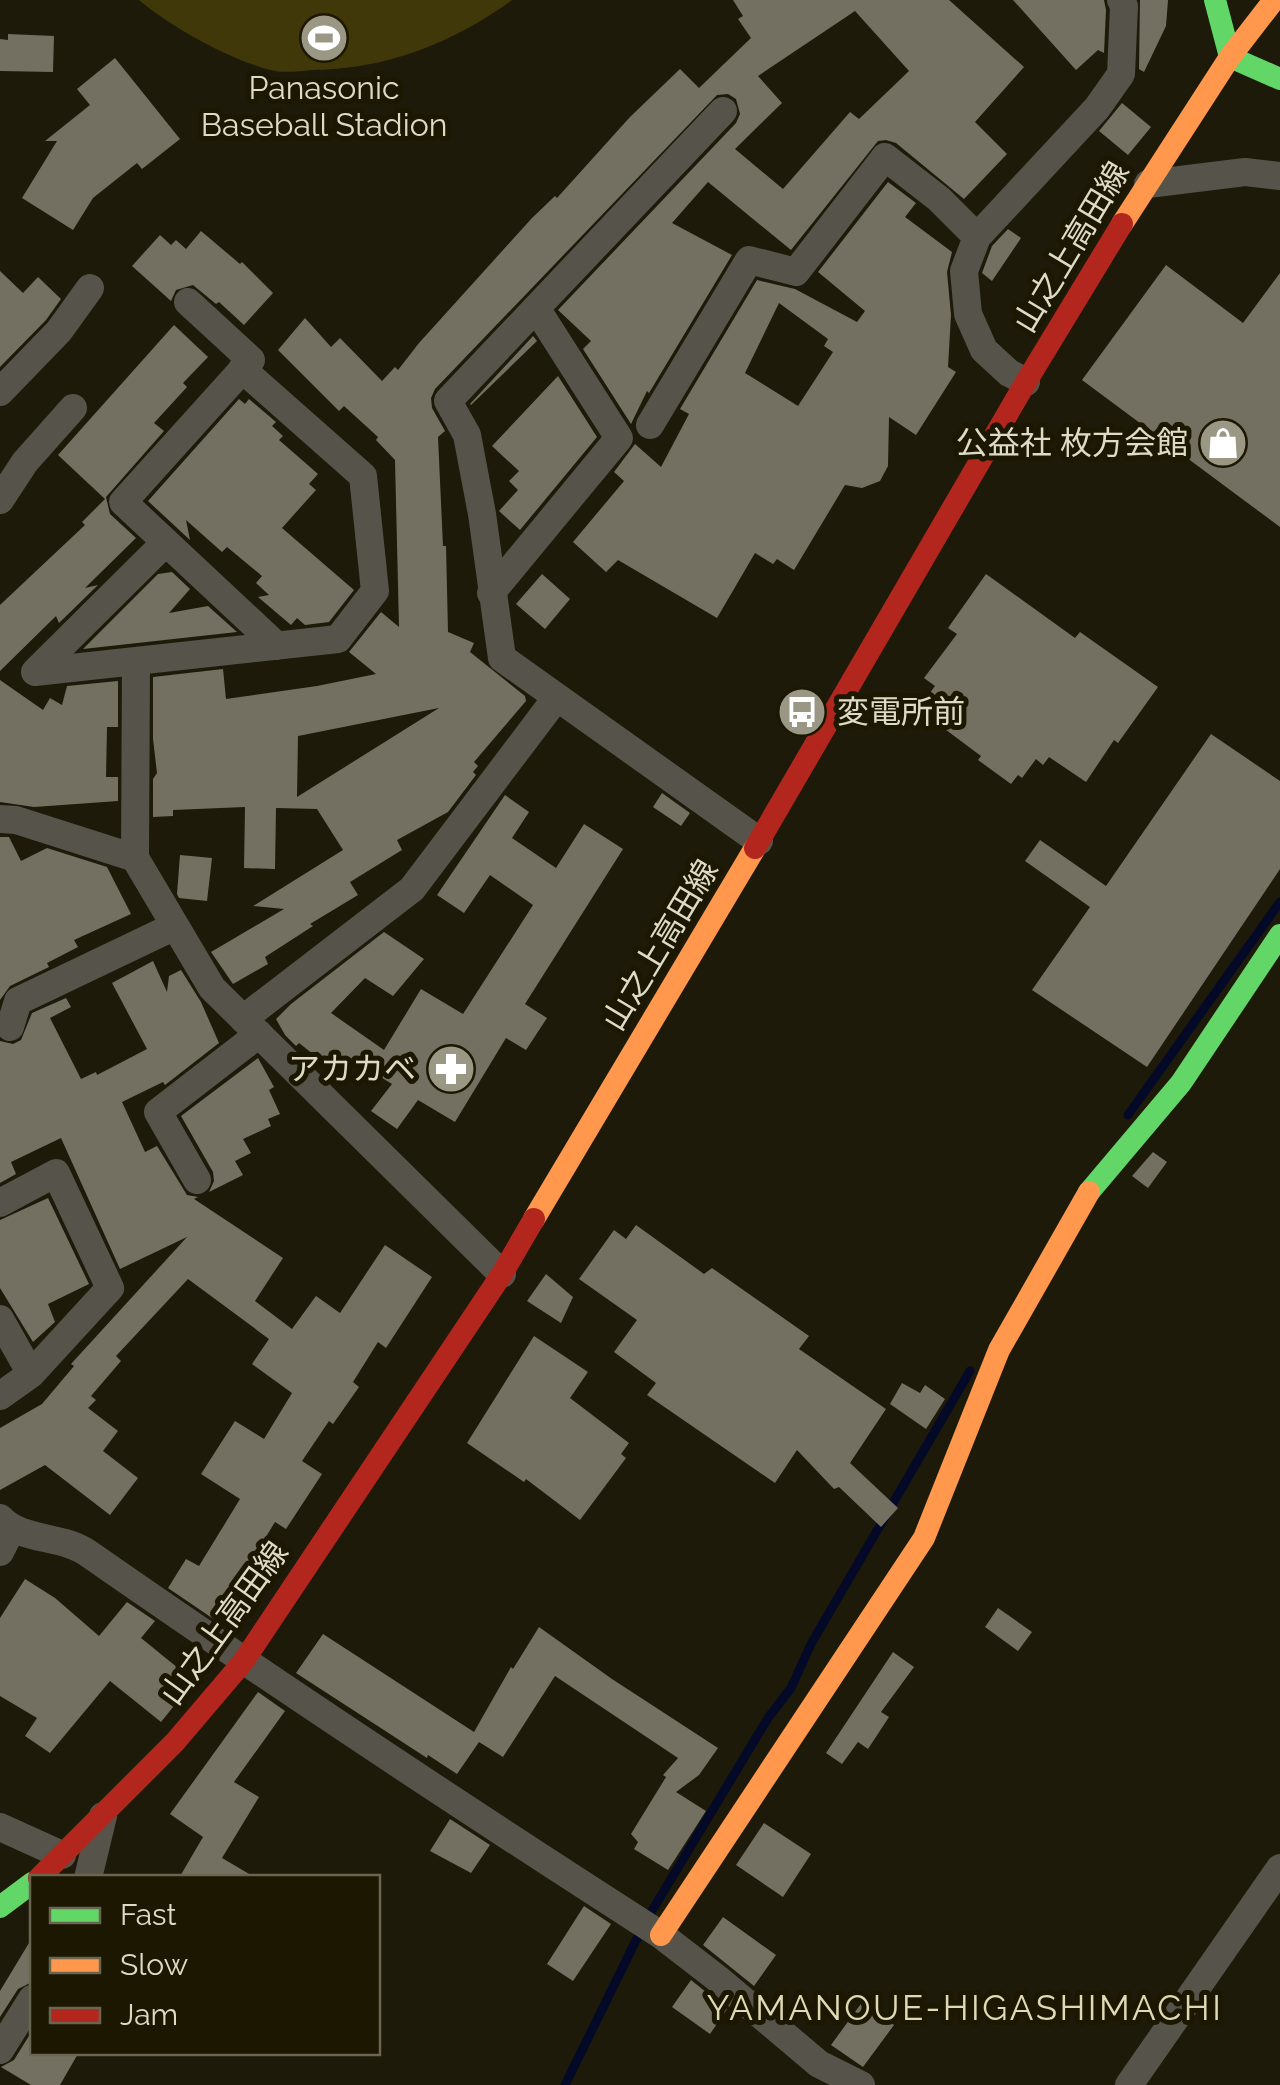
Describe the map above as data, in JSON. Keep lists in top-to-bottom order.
{
  "streets": {
    "main road": ["山之上高田線"]
  },
  "districts": ["YAMANOUE-HIGASHIMACHI"],
  "places": {
    "sports": ["Panasonic Baseball Stadion"],
    "shop": ["公益社 枚方会館"],
    "bus stop": ["変電所前"],
    "pharmacy": ["アカカベ"]
  },
  "legend": ["Fast", "Slow", "Jam"]
}
